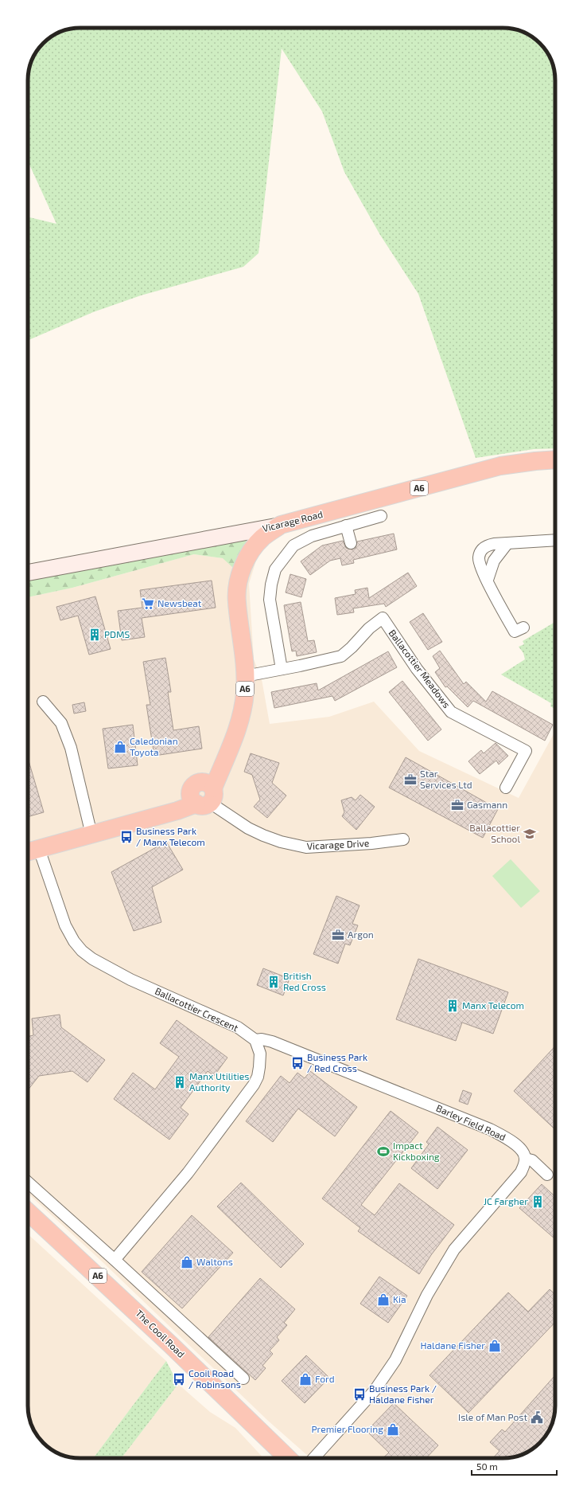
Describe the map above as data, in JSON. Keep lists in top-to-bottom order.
{
  "streets": {
    "highway": ["A6", "Vicarage Road", "The Cooil Road"],
    "street": [
      "Ballacottier Meadows",
      "Vicarage Drive",
      "Ballacottier Crescent",
      "Barley Field Road"
    ]
  },
  "crossings": [
    ["A6", "Vicarage Road"],
    ["A6", "Ballacottier Meadows"],
    ["A6", "Vicarage Drive"],
    ["A6", "Ballacottier Crescent"],
    ["Ballacottier Crescent", "Barley Field Road"]
  ],
  "places": {
    "supermarket": ["Newsbeat"],
    "building": [
      "PDMS",
      "British Red Cross",
      "Manx Telecom",
      "Manx Utilities Authority",
      "JC Fargher"
    ],
    "shop": [
      "Caledonian Toyota",
      "Waltons",
      "Kia",
      "Haldane Fisher",
      "Ford",
      "Premier Flooring"
    ],
    "office": ["Star Services Ltd", "Gasmann", "Argon"],
    "school or university": ["Ballacottier School"],
    "bus stop": [
      "Business Park / Manx Telecom",
      "Business Park / Red Cross",
      "Cooil Road / Robinsons",
      "Business Park / Haldane Fisher"
    ],
    "sports": ["Impact Kickboxing"],
    "public building": ["Isle of Man Post"]
  },
  "scale_bar": "50 m"
}
